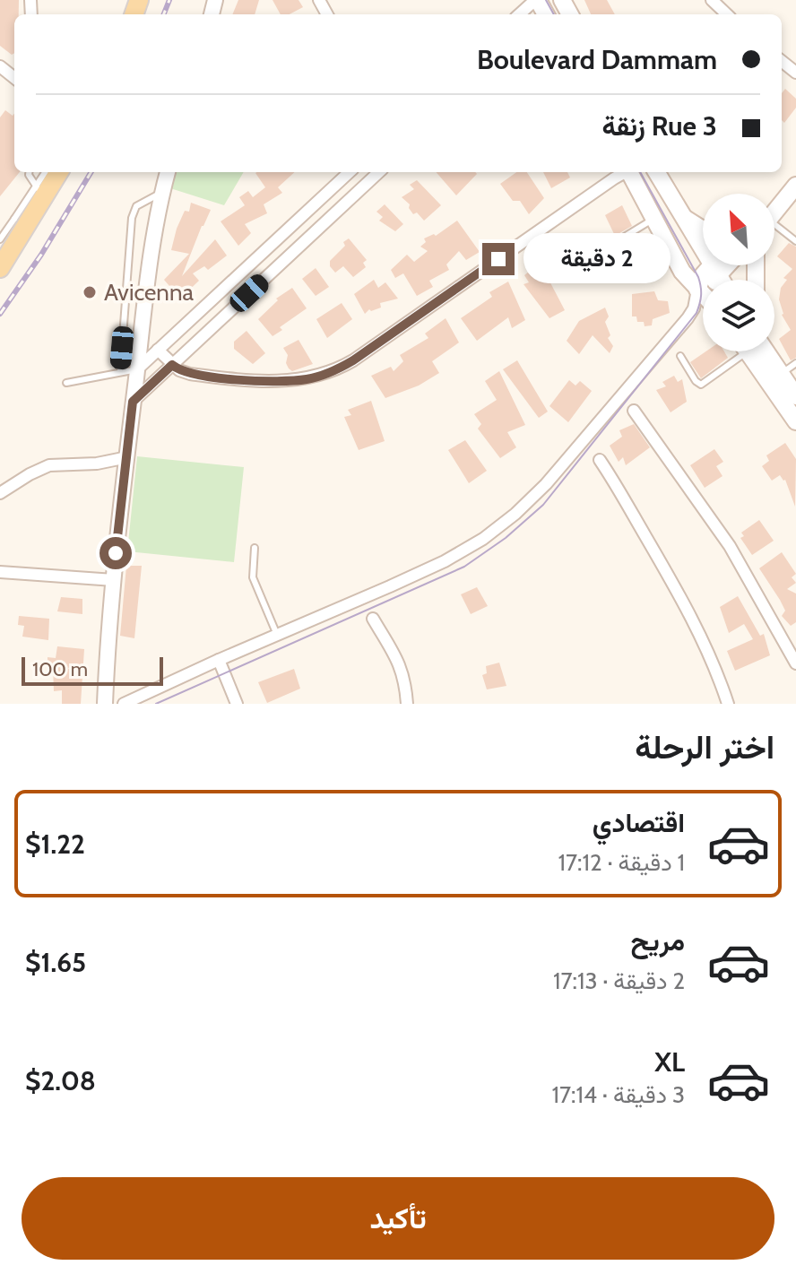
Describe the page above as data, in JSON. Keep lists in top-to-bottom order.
{
  "places": ["Avicenna"],
  "scale_bar": "100 m",
  "north": "top left",
  "page": {
    "banner": ["Boulevard Dammam", "Rue 3 زنقة"],
    "bubble": "2 دقيقة",
    "scale": "100 m",
    "heading": "اختر الرحلة",
    "list": [
      {
        "name": "اقتصادي",
        "note": "1 دقيقة · 17:12",
        "value": "$1.22"
      },
      {
        "name": "مريح",
        "note": "2 دقيقة · 17:13",
        "value": "$1.65"
      },
      {
        "name": "XL",
        "note": "3 دقيقة · 17:14",
        "value": "$2.08"
      }
    ],
    "buttons": "تأكيد"
  }
}
